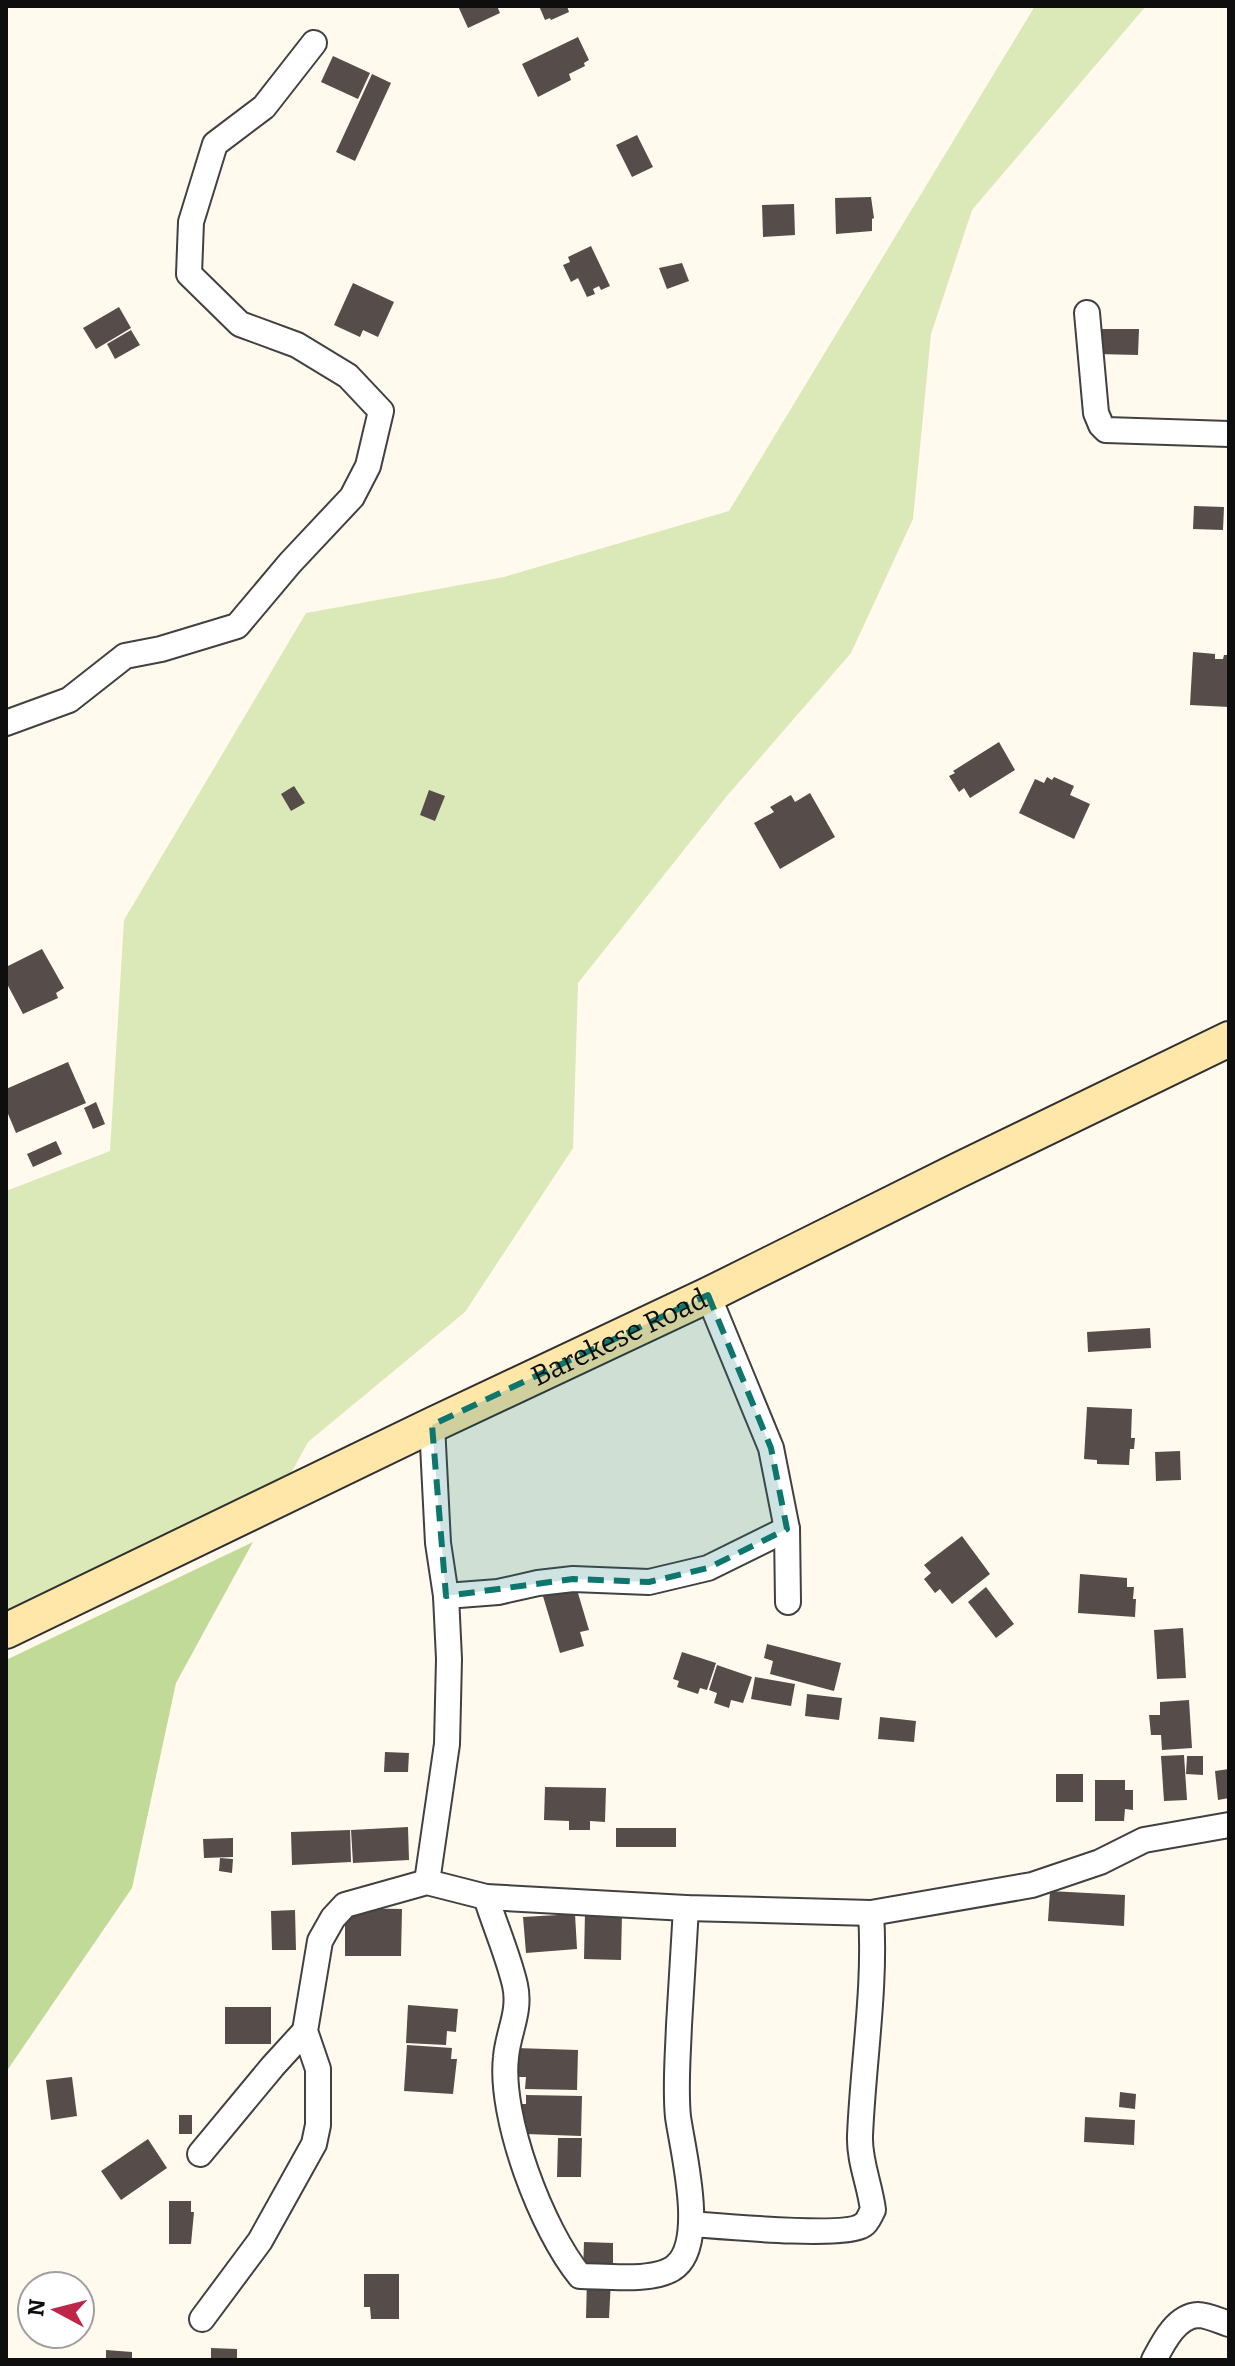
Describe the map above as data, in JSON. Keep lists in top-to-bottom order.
{
  "streets": {
    "main road": ["Barekese Road"]
  },
  "north": "left"
}
